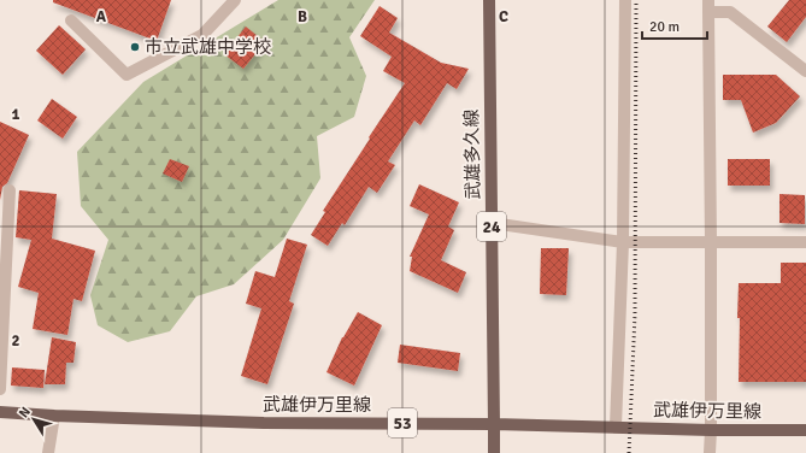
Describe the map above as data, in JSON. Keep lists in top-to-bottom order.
{
  "streets": {
    "main road": [
      "武雄多久線",
      "24",
      "武雄伊万里線",
      "53"
    ]
  },
  "crossings": [
    ["武雄多久線", "武雄伊万里線"]
  ],
  "places": ["市立武雄中学校"],
  "scale_bar": "20 m",
  "north": "top left",
  "grid": {
    "columns": ["A", "B", "C"],
    "rows": ["1", "2"]
  }
}
